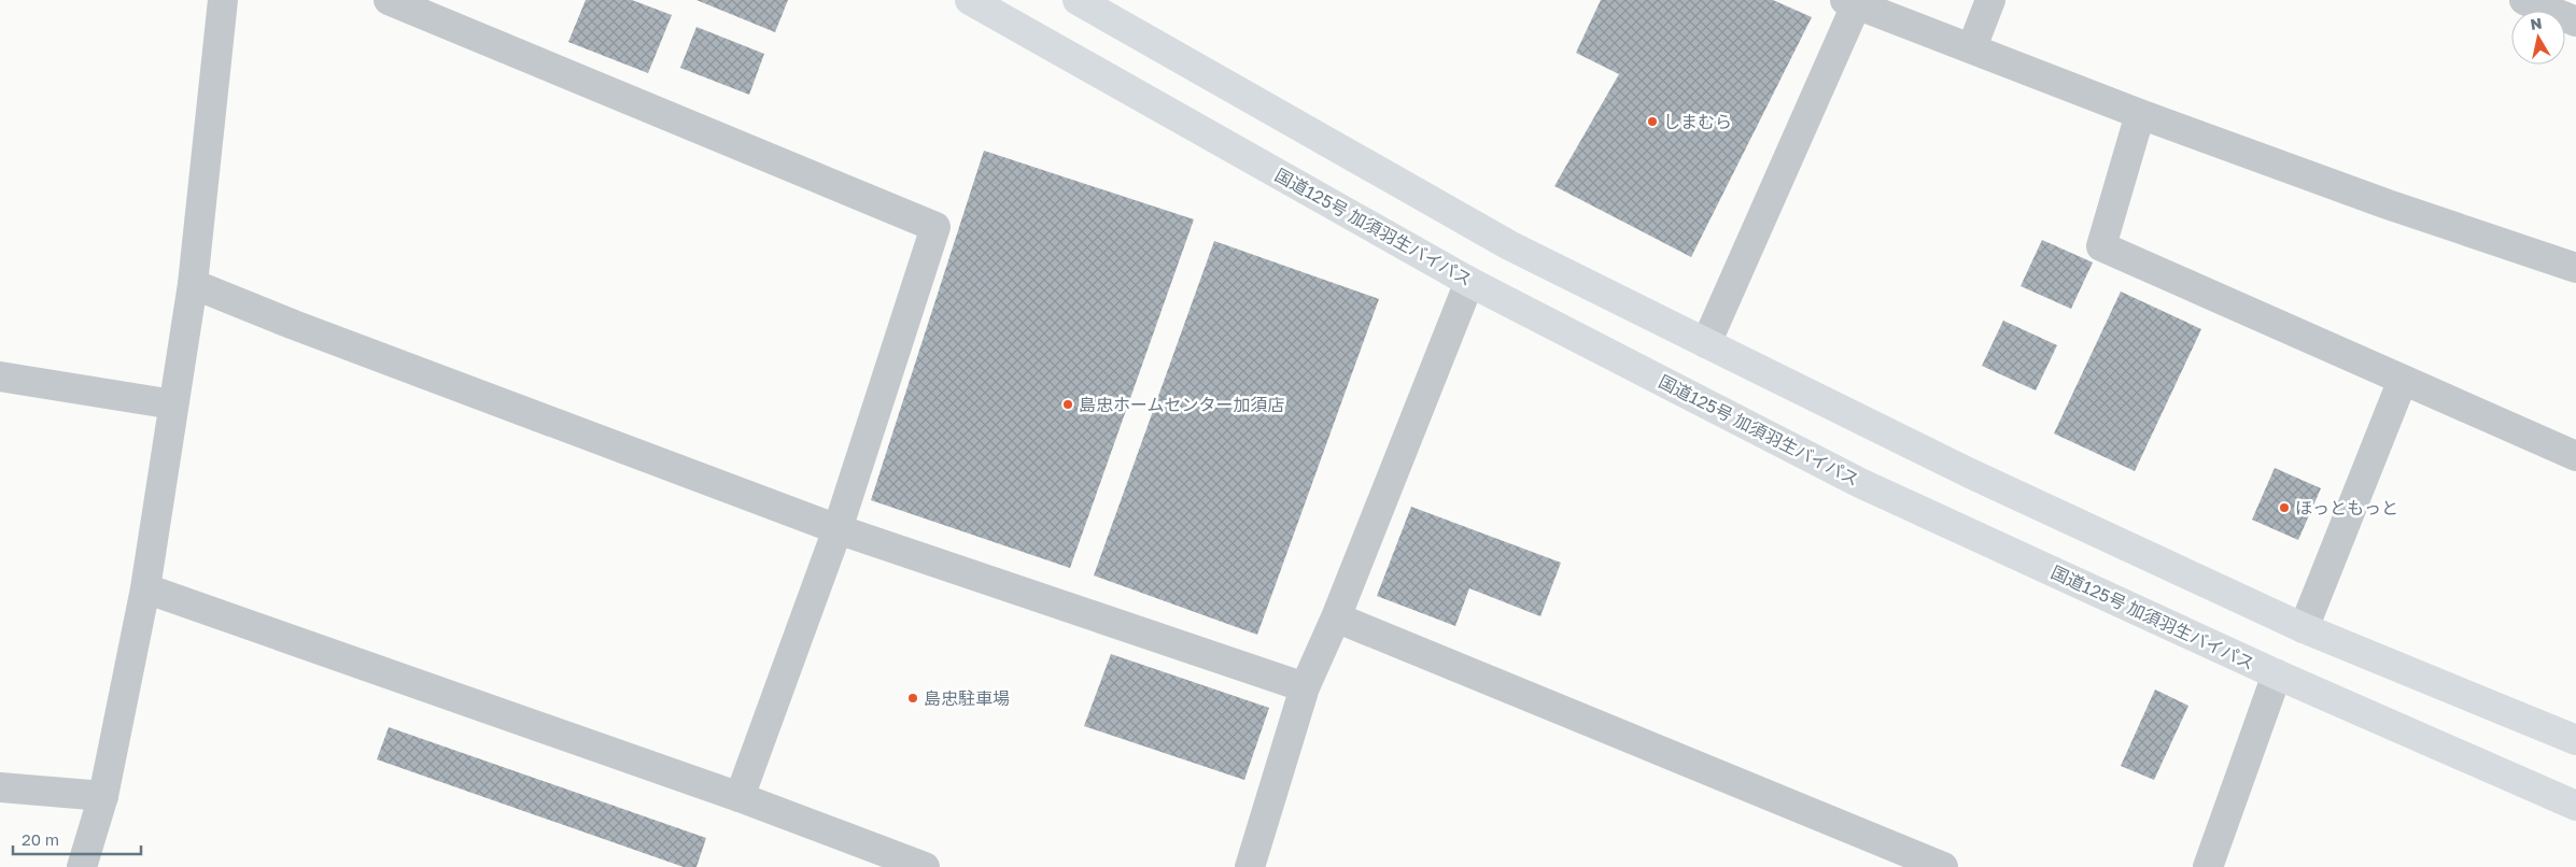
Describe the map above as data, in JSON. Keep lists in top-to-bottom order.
{
  "streets": {
    "highway": ["国道125号 加須羽生バイパス"]
  },
  "places": [
    "しまむら",
    "島忠ホームセンター加須店",
    "ほっともっと",
    "島忠駐車場"
  ],
  "scale_bar": "20 m",
  "north": "top"
}
